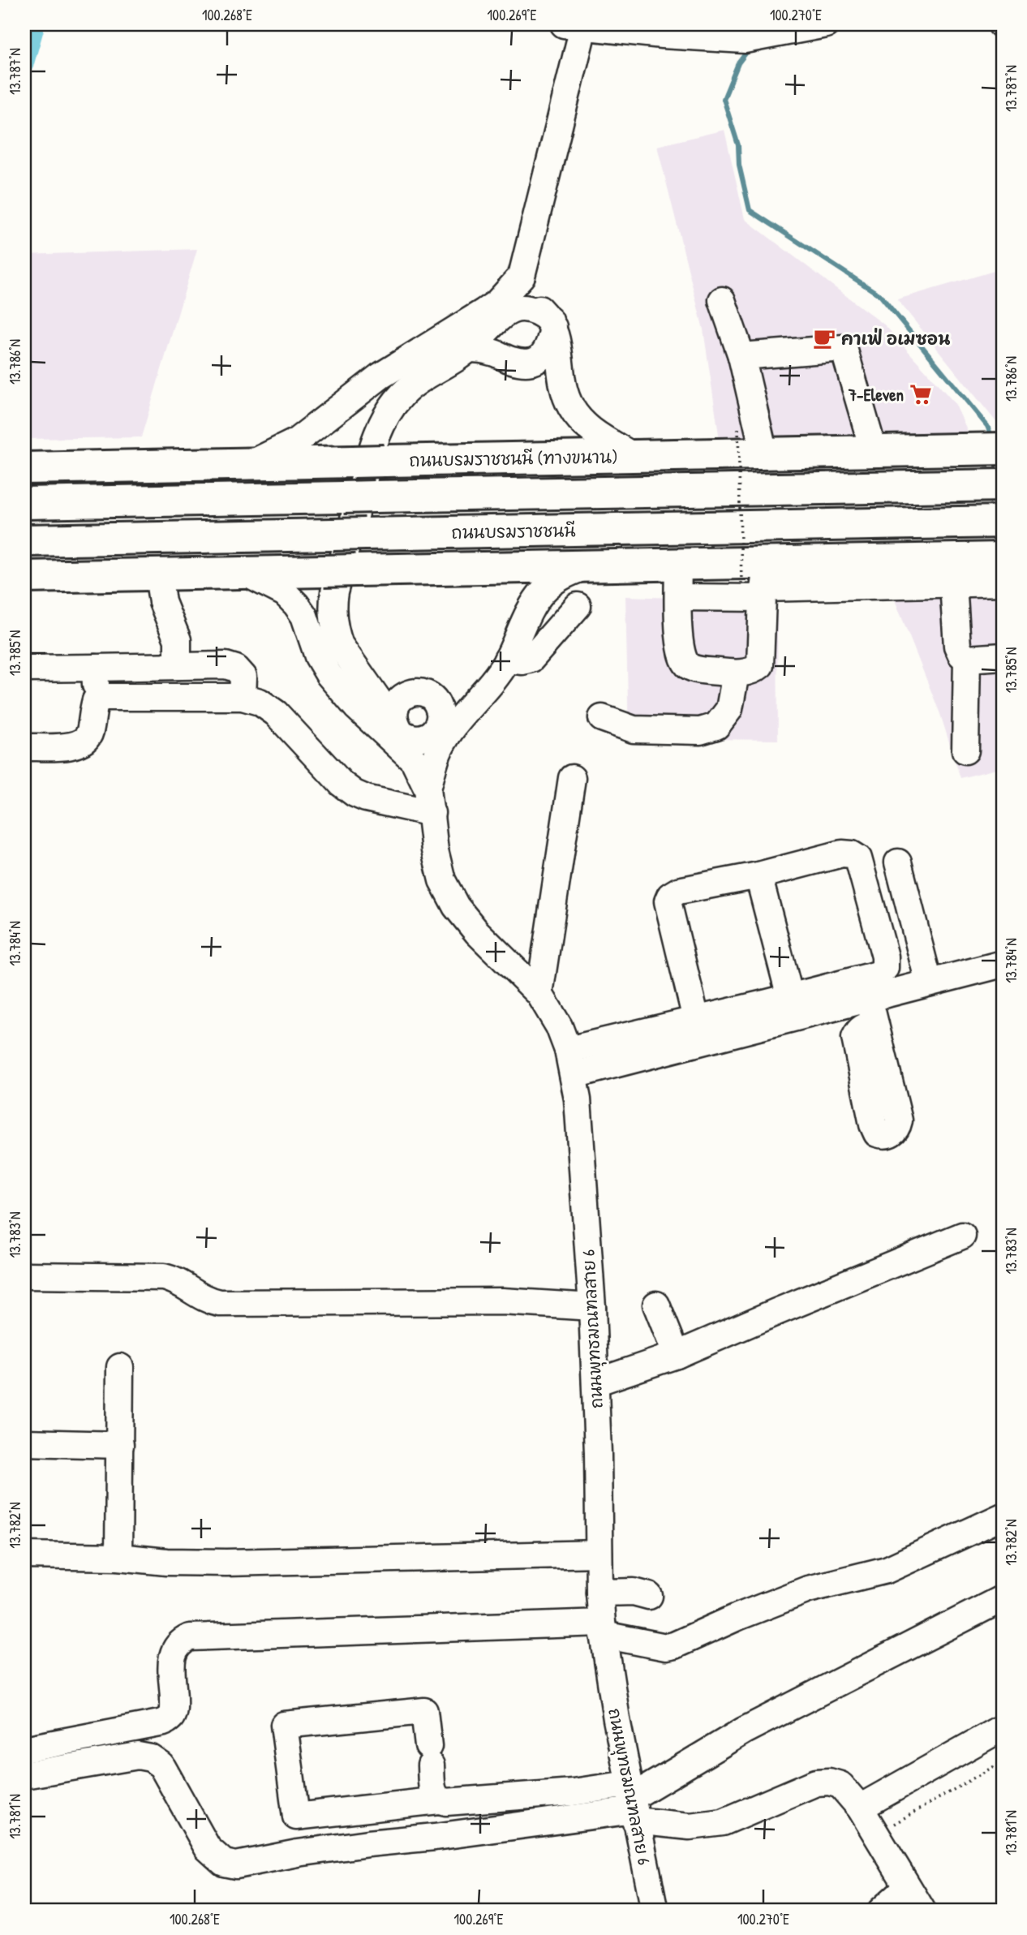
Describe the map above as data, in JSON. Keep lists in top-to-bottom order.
{
  "streets": {
    "main road": ["ถนนบรมราชชนนี (ทางขนาน)", "ถนนบรมราชชนนี"],
    "street": ["ถนนพุทธมณฑลสาย 6"]
  },
  "places": {
    "cafe": ["คาเฟ่ อเมซอน"],
    "supermarket": ["7-Eleven"]
  },
  "coordinates": [
    "100.268°E",
    "100.269°E",
    "100.270°E",
    "13.787°N",
    "13.786°N",
    "13.785°N",
    "13.784°N",
    "13.783°N",
    "13.782°N",
    "13.781°N"
  ]
}
